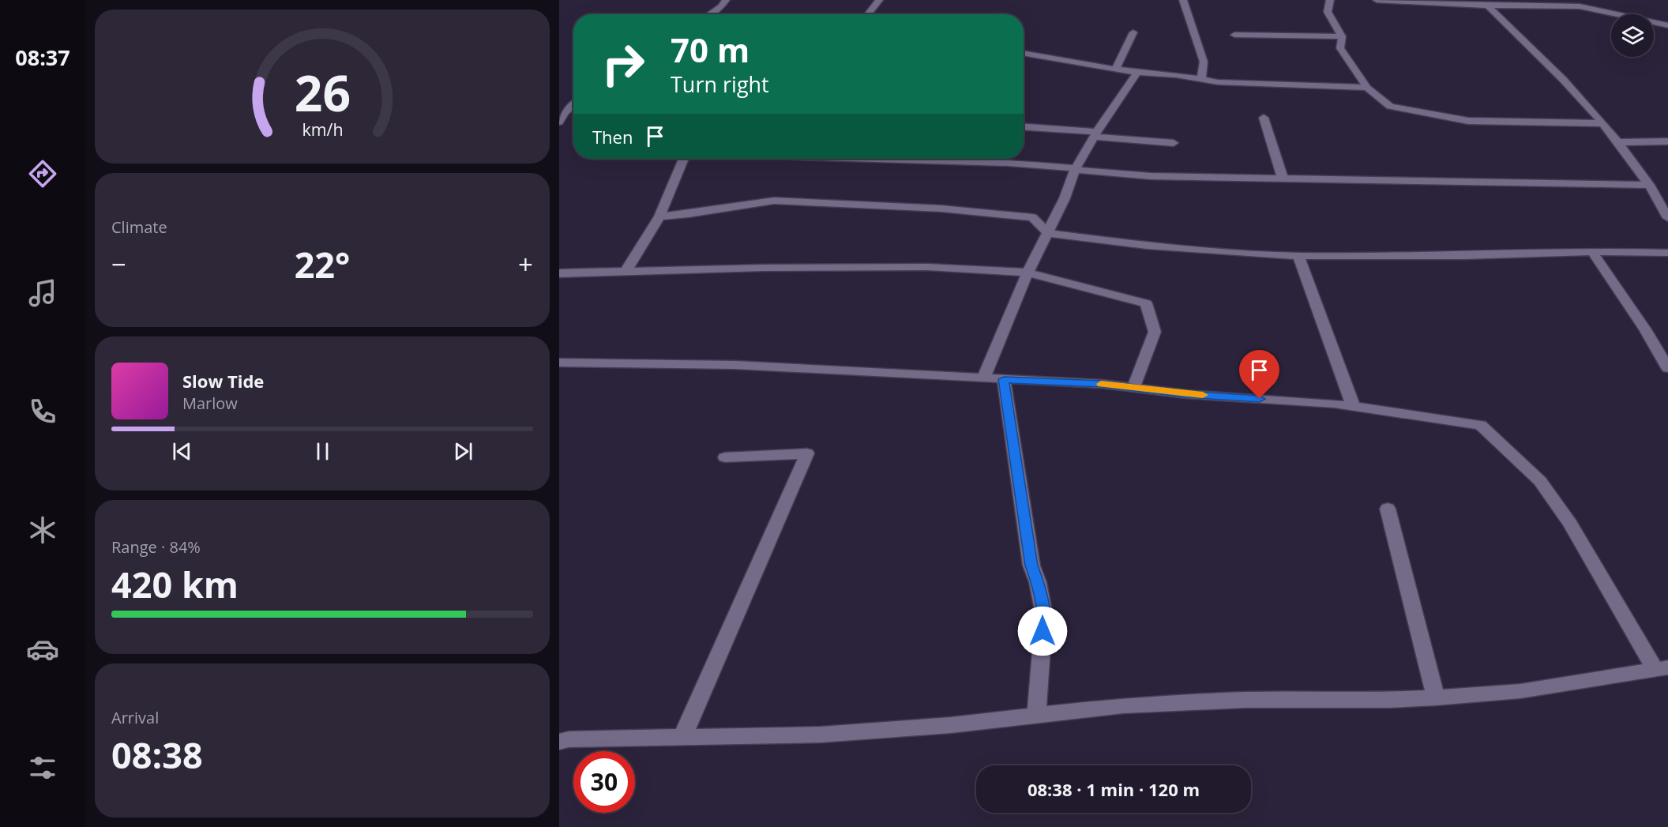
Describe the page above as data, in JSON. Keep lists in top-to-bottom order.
{
  "page": {
    "tabs": "08:37",
    "turn": ["70 m", "Turn right"],
    "then": "Then",
    "tile": [
      "Climate",
      ["Range · 84%", "420 km"],
      ["Arrival", "08:38"]
    ],
    "heat": ["−", "22°", "+"],
    "song": ["Slow Tide", "Marlow"],
    "limit": "30",
    "trip": "08:38 · 1 min · 120 m",
    "gauge": ["26", "km/h"]
  }
}
